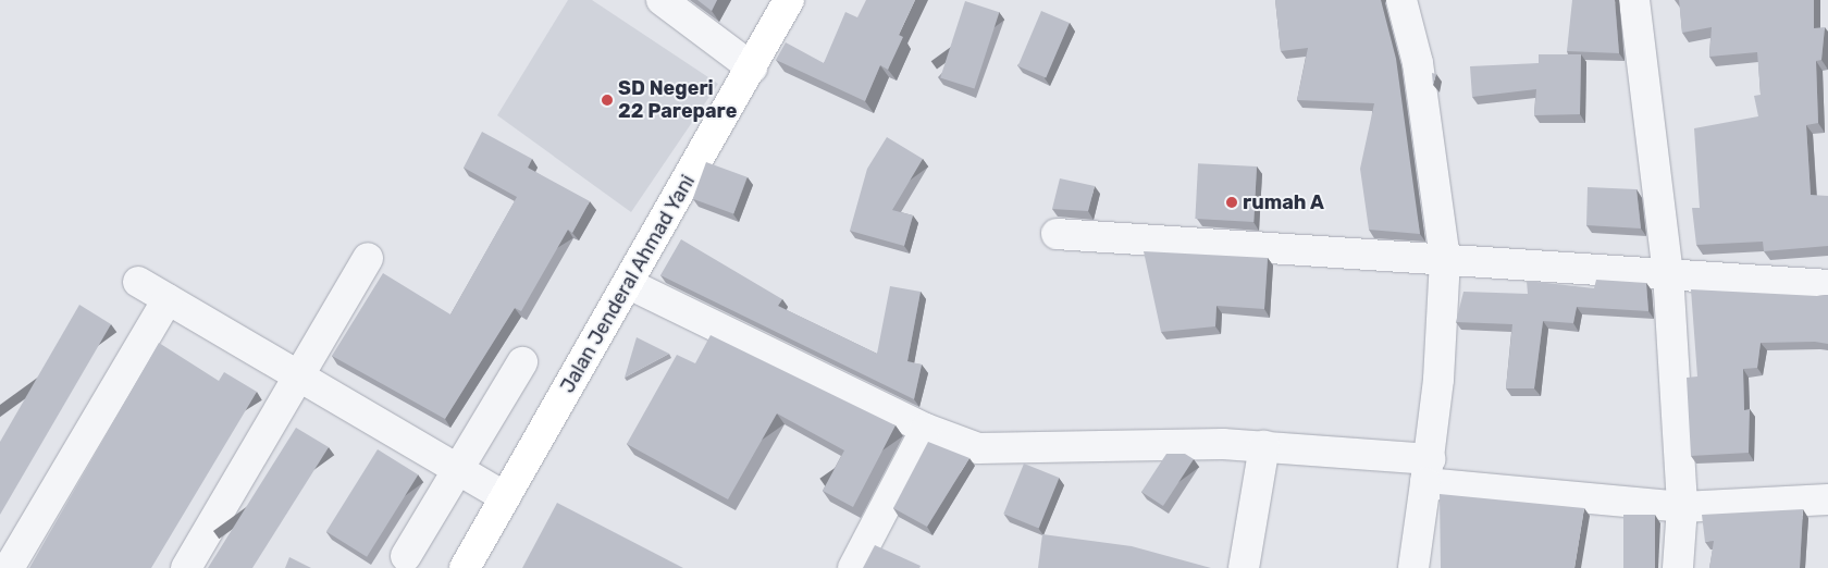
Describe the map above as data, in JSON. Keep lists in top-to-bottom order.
{
  "streets": {
    "highway": ["Jalan Jenderal Ahmad Yani"]
  },
  "places": ["SD Negeri 22 Parepare", "rumah A"]
}
